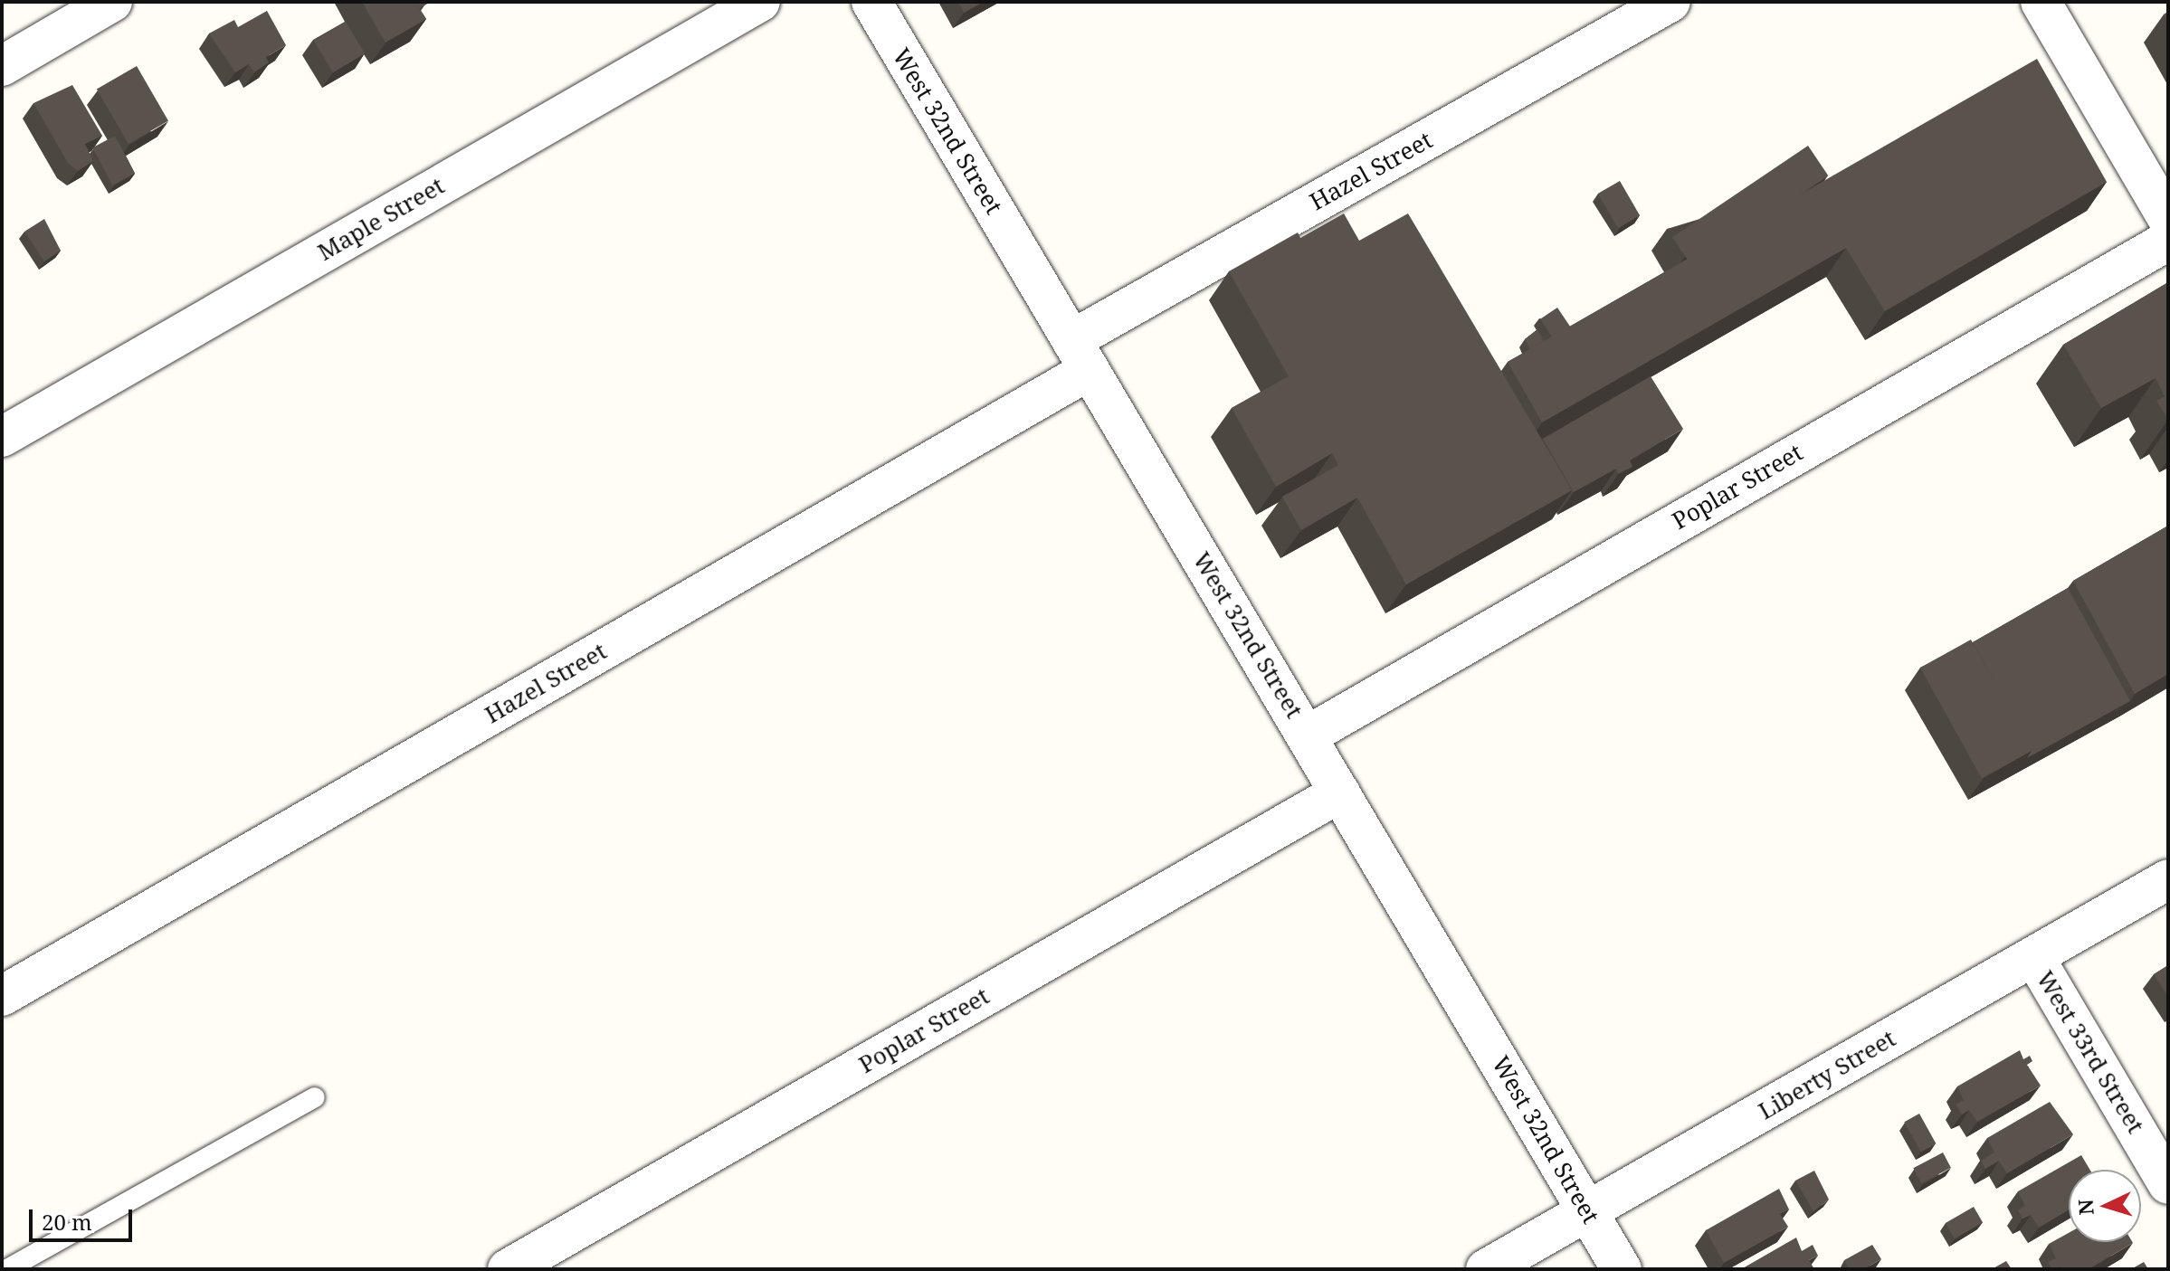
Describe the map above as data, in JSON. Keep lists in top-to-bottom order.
{
  "streets": {
    "street": [
      "West 32nd Street",
      "Hazel Street",
      "Maple Street",
      "Poplar Street",
      "West 33rd Street",
      "Liberty Street"
    ]
  },
  "crossings": [
    ["West 32nd Street", "Hazel Street"],
    ["West 32nd Street", "Poplar Street"],
    ["West 32nd Street", "Liberty Street"],
    ["West 33rd Street", "Liberty Street"]
  ],
  "scale_bar": "20 m",
  "north": "left"
}
